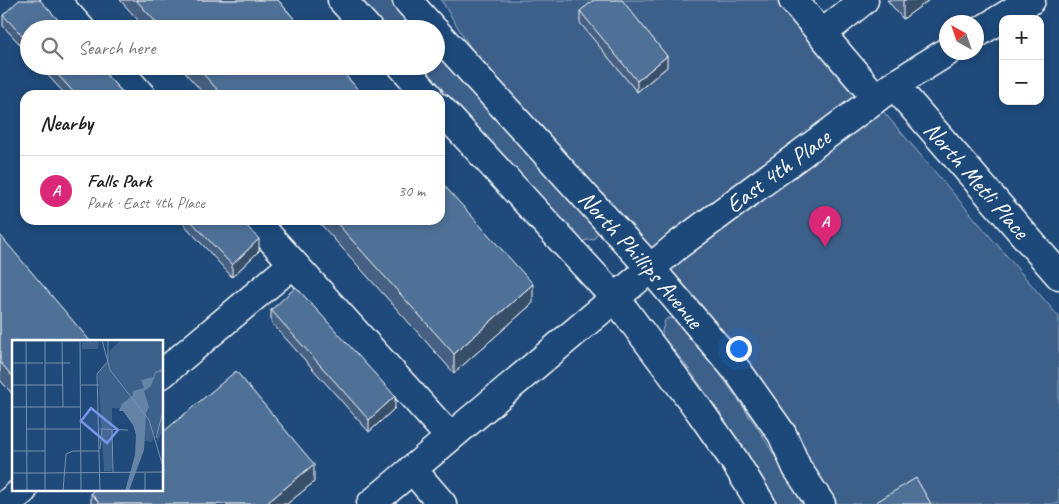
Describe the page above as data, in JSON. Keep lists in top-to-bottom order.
{
  "streets": {
    "street": ["East 4th Place", "North Metli Place", "North Phillips Avenue"]
  },
  "crossings": [
    ["East 4th Place", "North Metli Place"],
    ["East 4th Place", "North Phillips Avenue"]
  ],
  "north": "top left",
  "page": {
    "map_buttons": ["+", "−"],
    "search": "Search here",
    "heading": "Nearby",
    "list": [
      {
        "mark": "A",
        "name": "Falls Park",
        "note": "Park · East 4th Place",
        "value": "30 m"
      }
    ],
    "pins": "A"
  }
}
